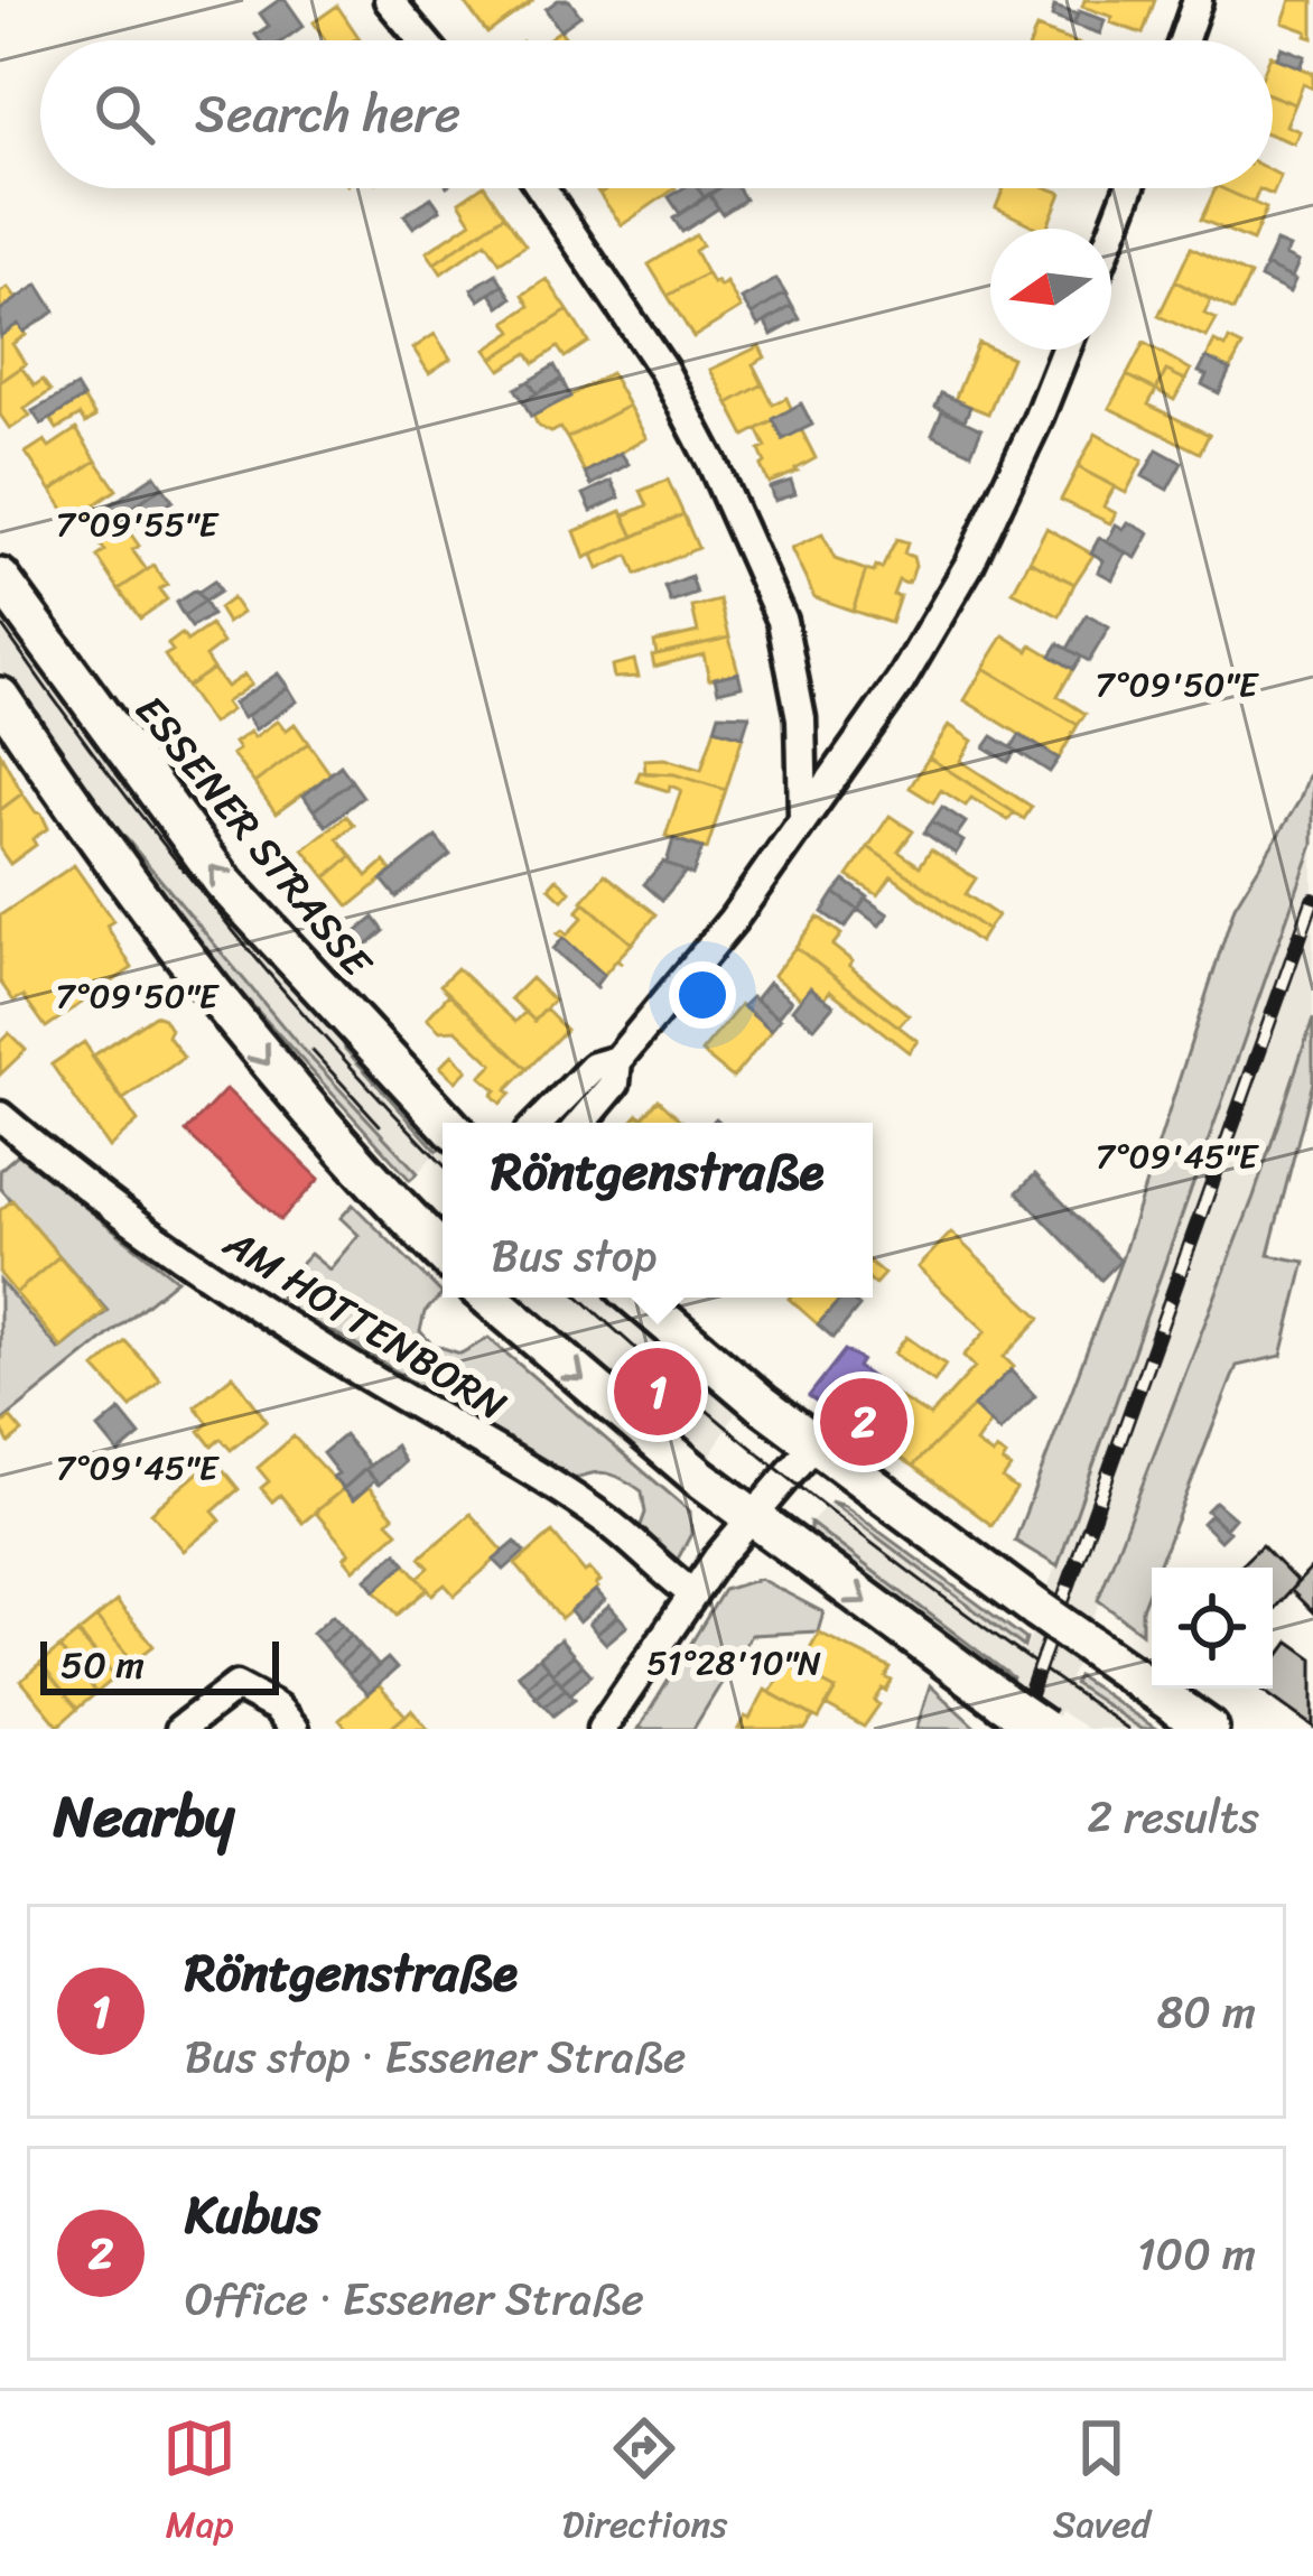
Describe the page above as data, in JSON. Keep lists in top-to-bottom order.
{
  "streets": {
    "main road": ["ESSENER STRASSE"],
    "street": ["AM HOTTENBORN"]
  },
  "scale_bar": "50 m",
  "north": "left",
  "page": {
    "search": "Search here",
    "popup": ["Röntgenstraße", "Bus stop"],
    "pins": ["1", "2"],
    "scale": "50 m",
    "heading": ["Nearby", "2 results"],
    "list": [
      {
        "mark": "1",
        "name": "Röntgenstraße",
        "note": "Bus stop · Essener Straße",
        "value": "80 m"
      },
      {
        "mark": "2",
        "name": "Kubus",
        "note": "Office · Essener Straße",
        "value": "100 m"
      }
    ],
    "nav": ["Map", "Directions", "Saved"]
  },
  "coordinates": [
    "7°09'55\"E",
    "7°09'50\"E",
    "7°09'45\"E",
    "51°28'10\"N"
  ]
}
